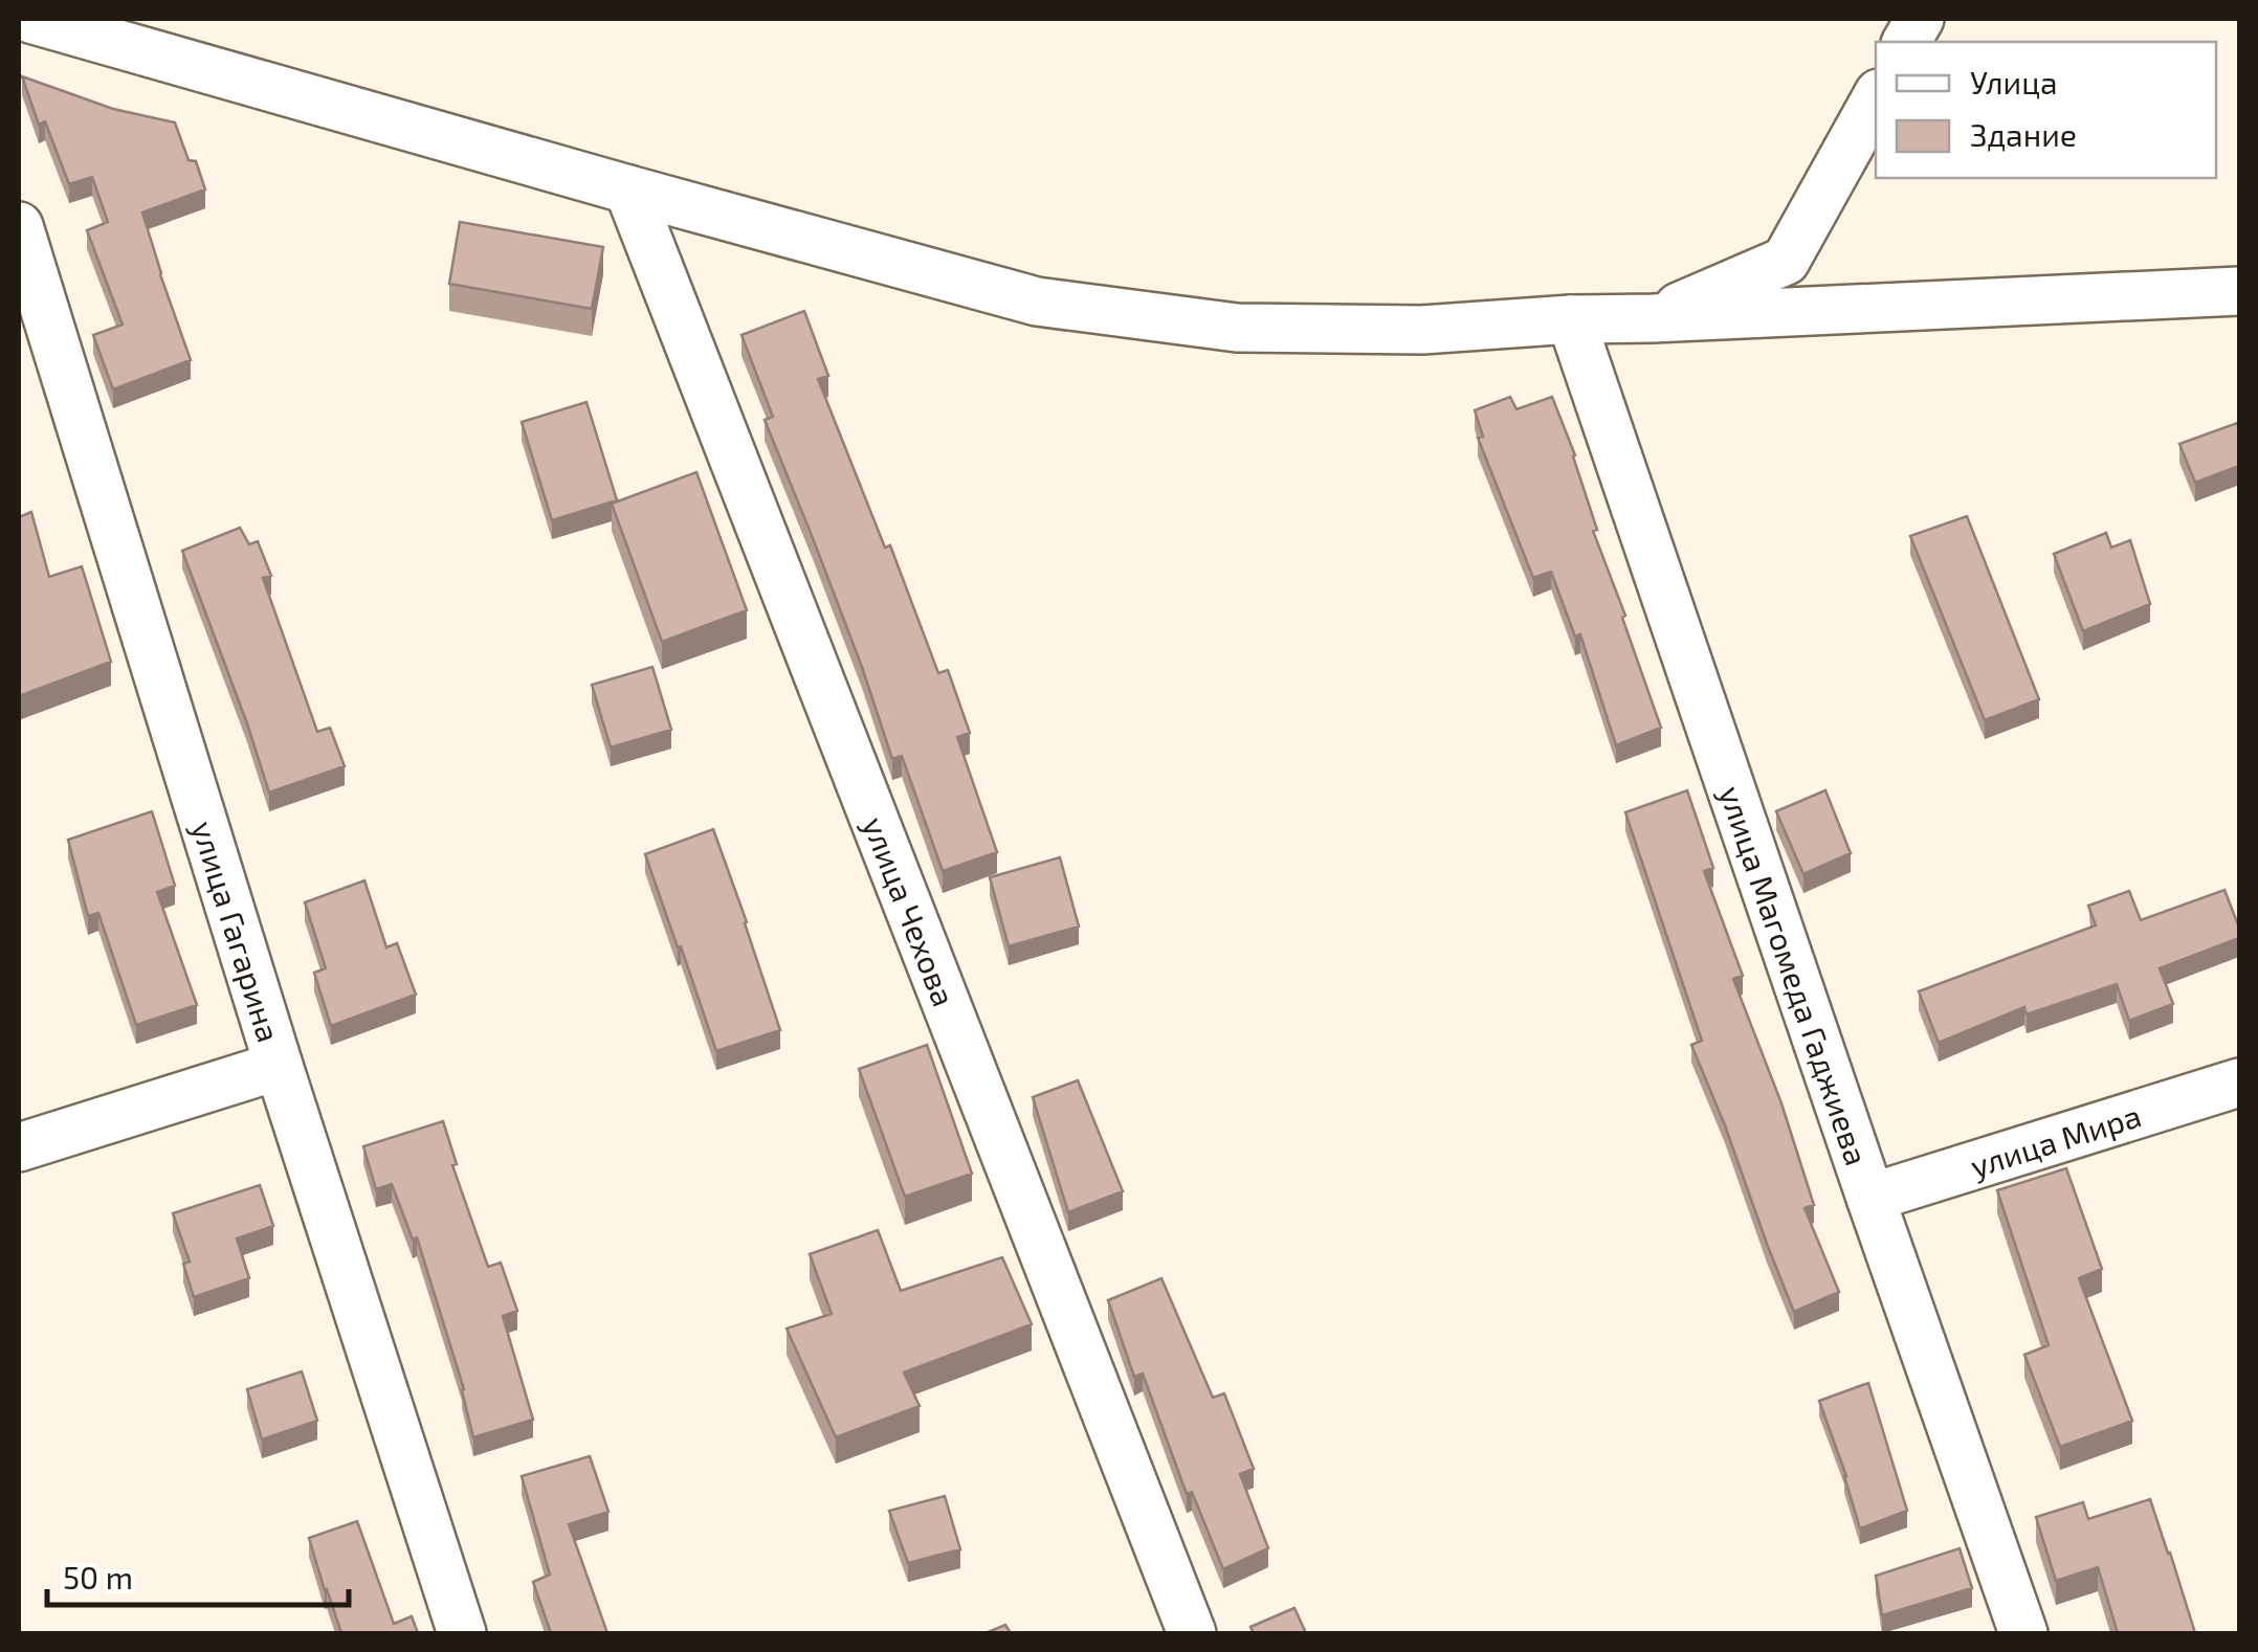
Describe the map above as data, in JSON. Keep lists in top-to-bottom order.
{
  "streets": {
    "street": [
      "улица Чехова",
      "улица Гагарина",
      "улица Магомеда Гаджиева",
      "улица Мира"
    ]
  },
  "crossings": [
    ["улица Магомеда Гаджиева", "улица Мира"]
  ],
  "legend": ["Улица", "Здание"],
  "scale_bar": "50 m"
}
